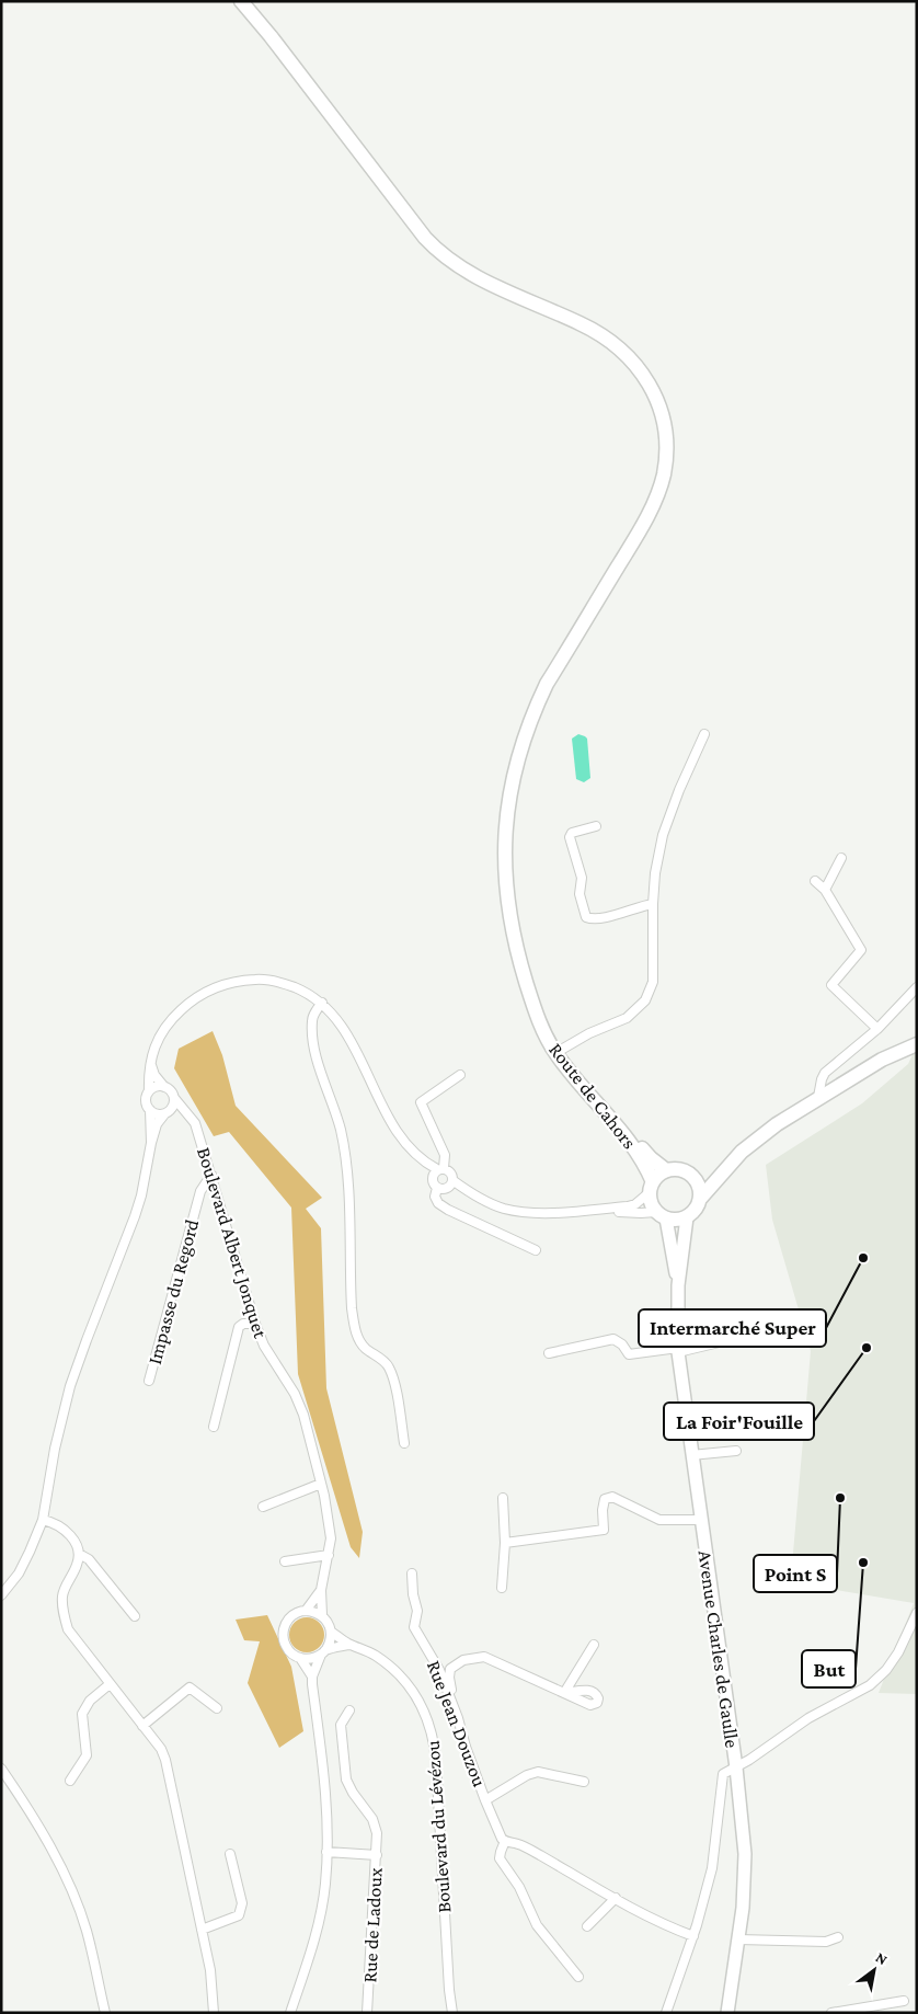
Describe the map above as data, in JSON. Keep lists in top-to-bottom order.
{
  "streets": {
    "main road": ["Route de Cahors", "Avenue Charles de Gaulle"],
    "street": [
      "Boulevard Albert Jonquet",
      "Impasse du Regord",
      "Rue Jean Douzou",
      "Boulevard du Lévézou",
      "Rue de Ladoux"
    ]
  },
  "crossings": [
    ["Boulevard Albert Jonquet", "Impasse du Regord"],
    ["Boulevard Albert Jonquet", "Boulevard du Lévézou"]
  ],
  "places": [
    "Intermarché Super",
    "La Foir'Fouille",
    "Point S",
    "But"
  ],
  "north": "top right"
}
